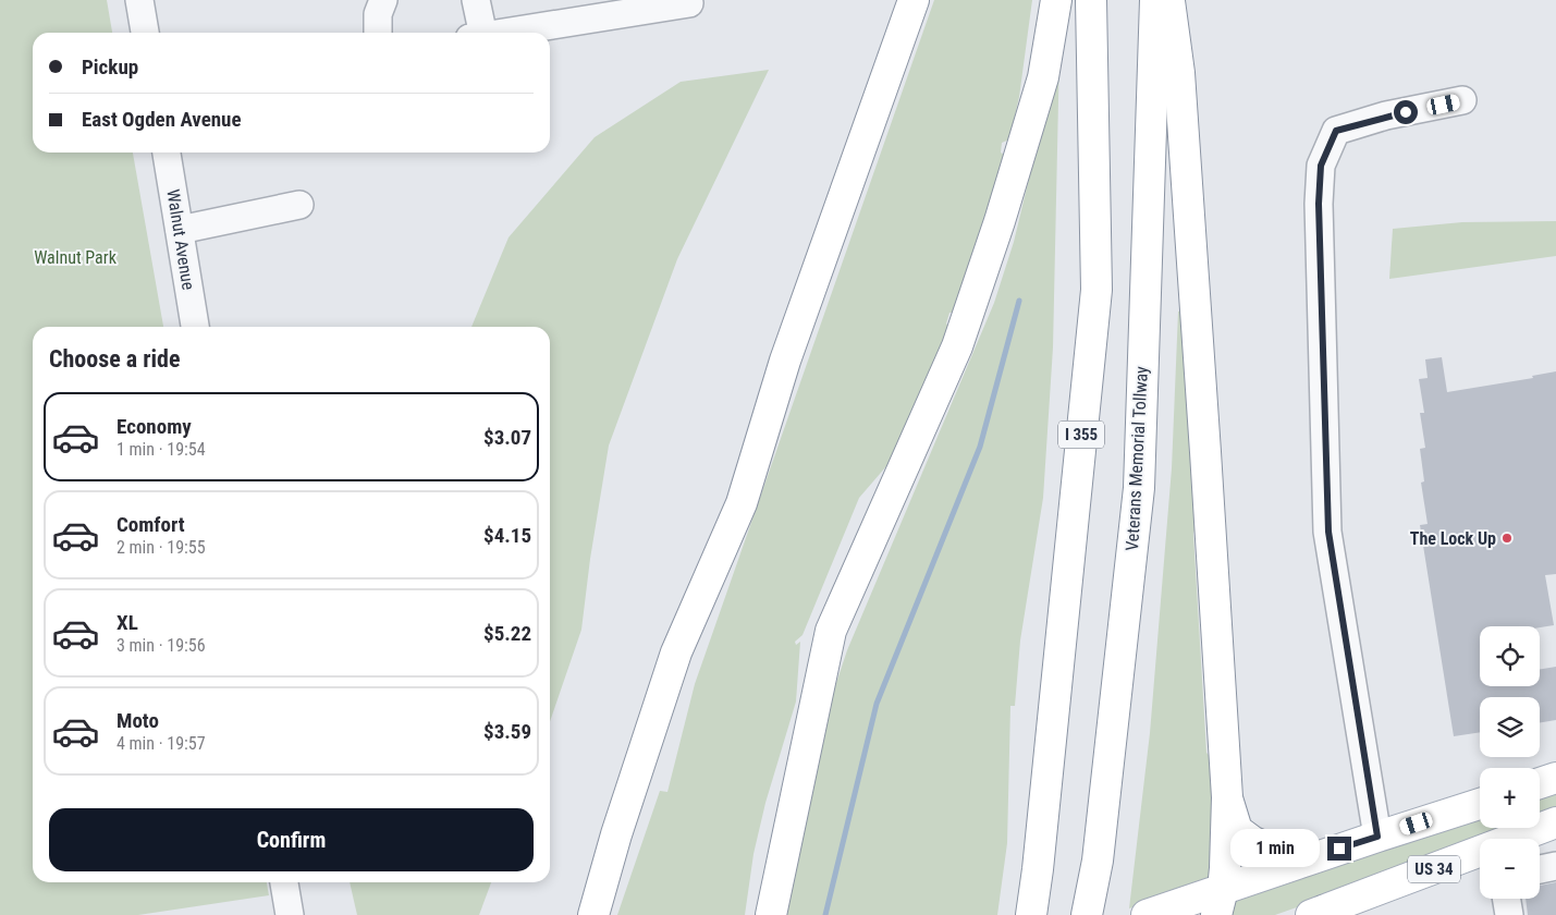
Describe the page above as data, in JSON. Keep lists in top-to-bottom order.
{
  "streets": {
    "main road": ["I 355", "Veterans Memorial Tollway", "US 34"],
    "street": ["Walnut Avenue"]
  },
  "parks": ["Walnut Park"],
  "places": ["The Lock Up"],
  "page": {
    "banner": ["Pickup", "East Ogden Avenue"],
    "heading": "Choose a ride",
    "list": [
      {
        "name": "Economy",
        "note": "1 min · 19:54",
        "value": "$3.07"
      },
      {
        "name": "Comfort",
        "note": "2 min · 19:55",
        "value": "$4.15"
      },
      {
        "name": "XL",
        "note": "3 min · 19:56",
        "value": "$5.22"
      },
      {
        "name": "Moto",
        "note": "4 min · 19:57",
        "value": "$3.59"
      }
    ],
    "map_buttons": ["+", "−"],
    "buttons": "Confirm",
    "bubble": "1 min"
  }
}
